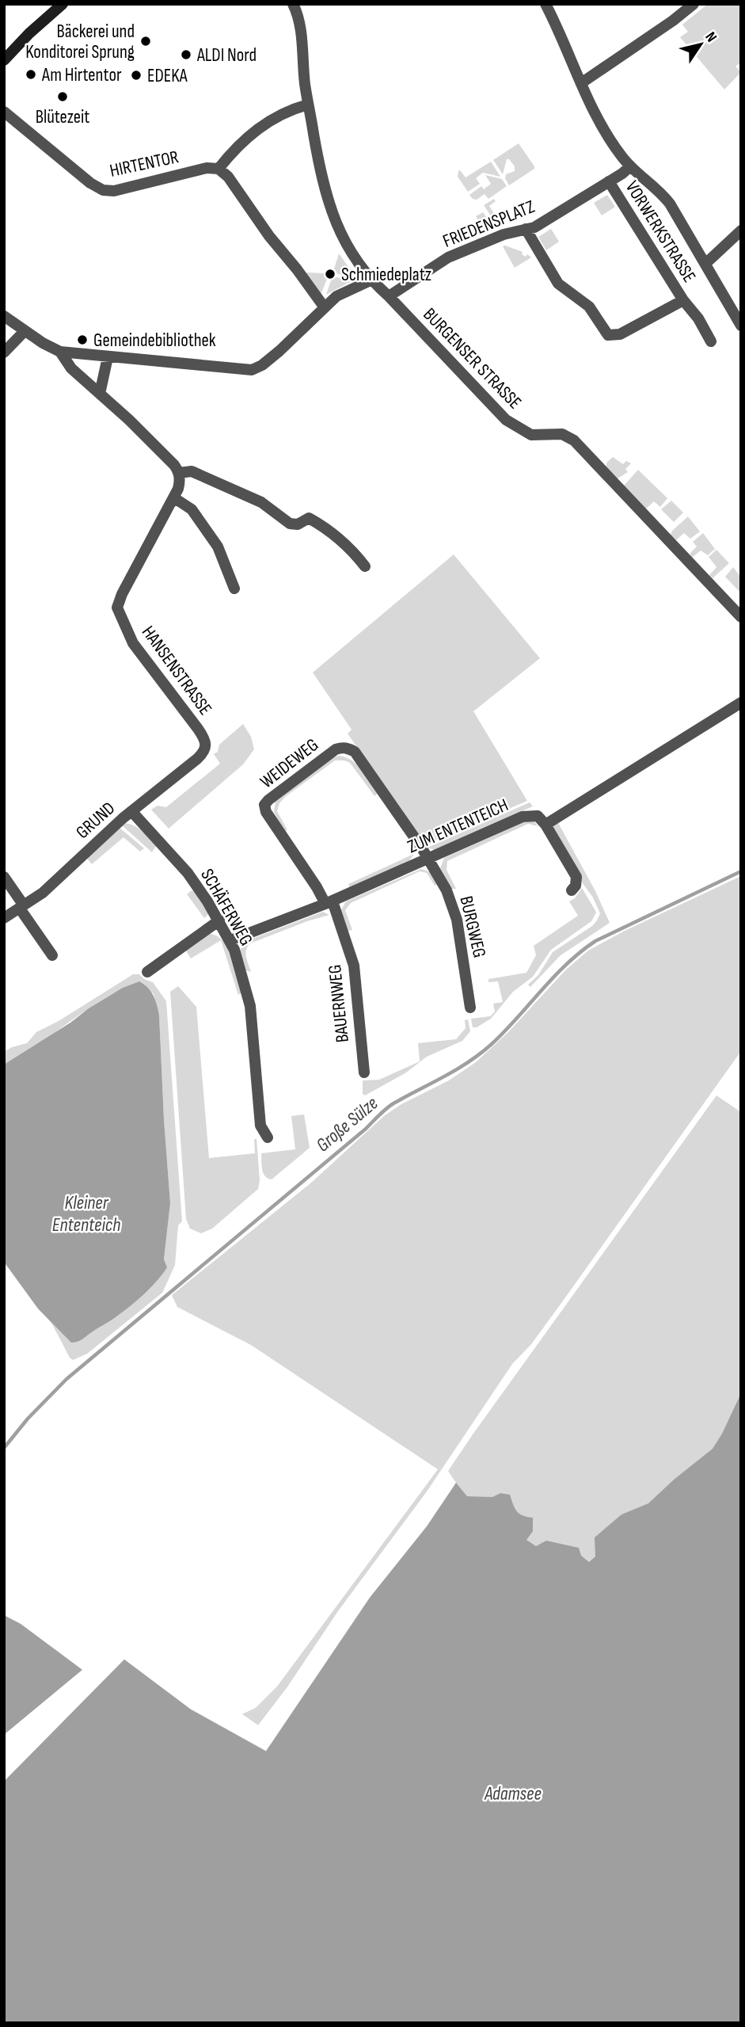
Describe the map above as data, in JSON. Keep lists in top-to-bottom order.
{
  "streets": {
    "street": [
      "HIRTENTOR",
      "FRIEDENSPLATZ",
      "VORWERKSTRASSE",
      "BURGENSER STRASSE",
      "HANSENSTRASSE",
      "WEIDEWEG",
      "GRUND",
      "ZUM ENTENTEICH",
      "SCHÄFERWEG",
      "BURGWEG",
      "BAUERNWEG"
    ]
  },
  "crossings": [
    ["FRIEDENSPLATZ", "VORWERKSTRASSE"],
    ["FRIEDENSPLATZ", "BURGENSER STRASSE"],
    ["HANSENSTRASSE", "GRUND"],
    ["WEIDEWEG", "ZUM ENTENTEICH"],
    ["WEIDEWEG", "BURGWEG"],
    ["WEIDEWEG", "BAUERNWEG"],
    ["GRUND", "SCHÄFERWEG"],
    ["ZUM ENTENTEICH", "SCHÄFERWEG"],
    ["ZUM ENTENTEICH", "BURGWEG"],
    ["ZUM ENTENTEICH", "BAUERNWEG"]
  ],
  "water": ["Große Sülze", "Kleiner Ententeich", "Adamsee"],
  "places": [
    "Bäckerei und Konditorei Sprung",
    "ALDI Nord",
    "Am Hirtentor",
    "EDEKA",
    "Blütezeit",
    "Schmiedeplatz",
    "Gemeindebibliothek"
  ],
  "north": "top right"
}
